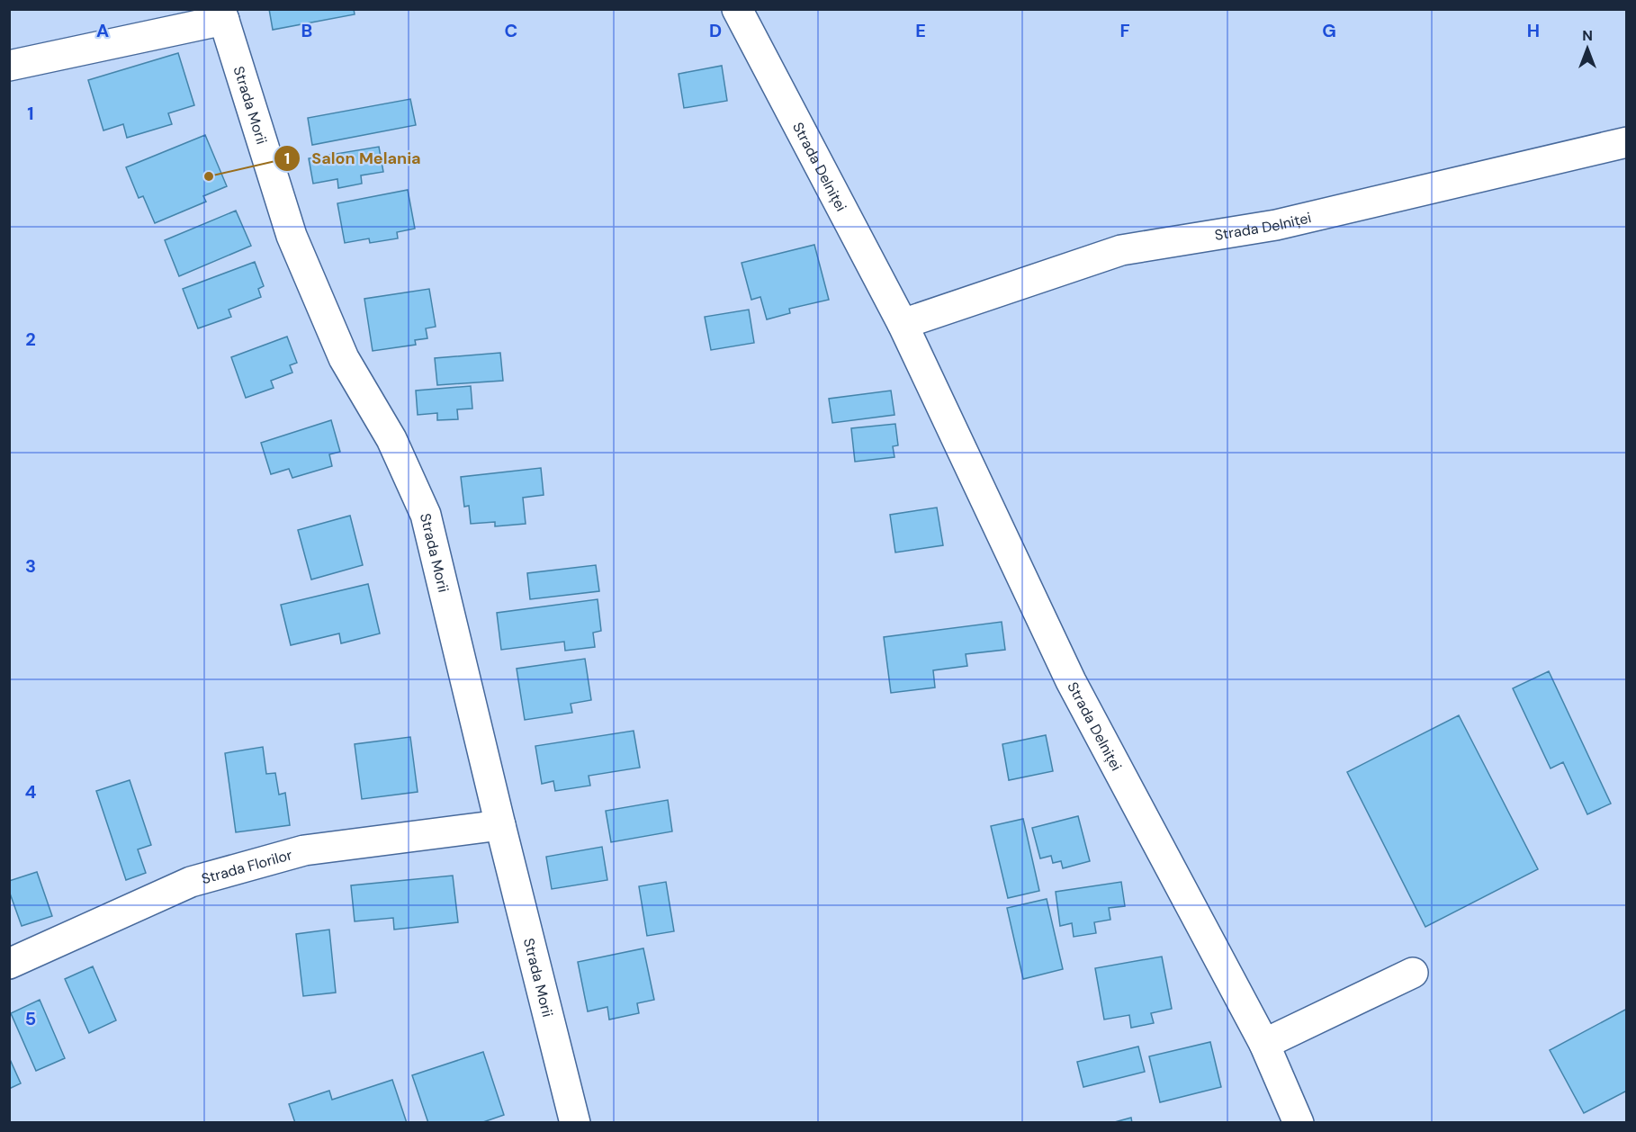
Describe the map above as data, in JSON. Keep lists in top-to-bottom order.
{
  "streets": {
    "street": ["Strada Morii", "Strada Delniței", "Strada Florilor"]
  },
  "crossings": [
    ["Strada Morii", "Strada Florilor"]
  ],
  "places": ["Salon Melania"],
  "north": "top",
  "grid": {
    "columns": [
      "A",
      "B",
      "C",
      "D",
      "E",
      "F",
      "G",
      "H"
    ],
    "rows": [
      "1",
      "2",
      "3",
      "4",
      "5"
    ]
  }
}
